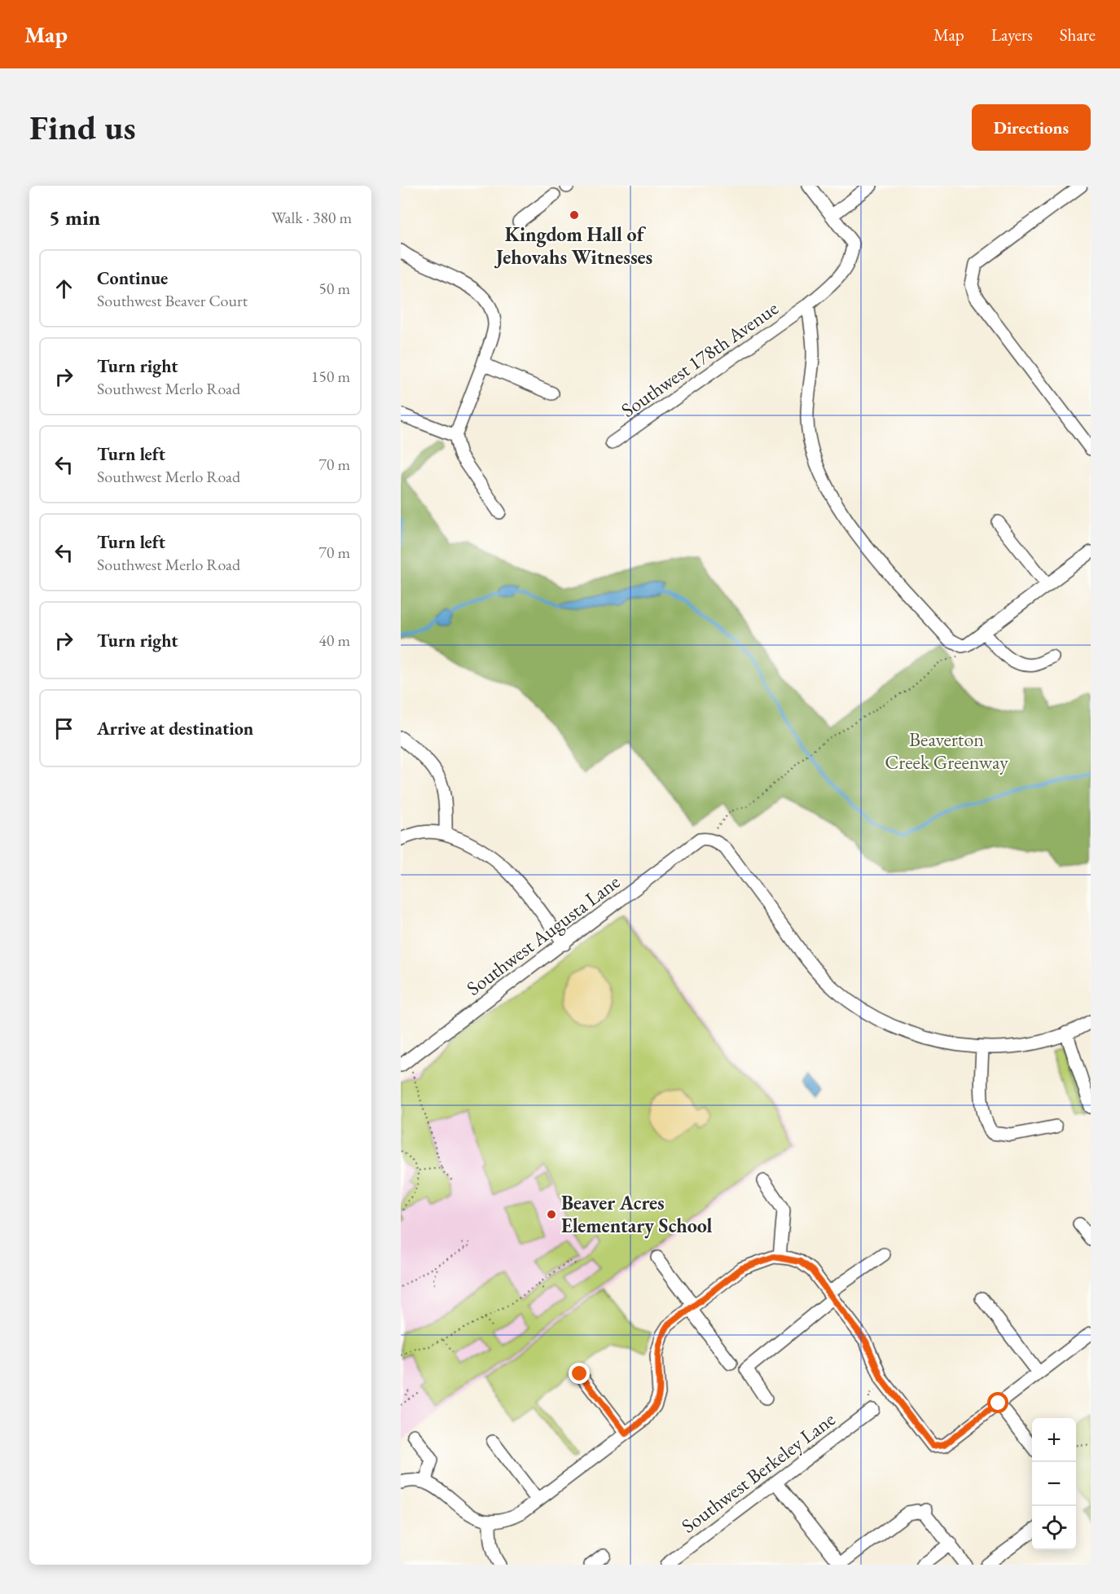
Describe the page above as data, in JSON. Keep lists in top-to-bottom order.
{
  "streets": {
    "street": ["Southwest 178th Avenue", "Southwest Augusta Lane", "Southwest Berkeley Lane"]
  },
  "parks": ["Beaverton Creek Greenway"],
  "places": ["Kingdom Hall of Jehovahs Witnesses", "Beaver Acres Elementary School"],
  "page": {
    "header": "Map",
    "nav": ["Map", "Layers", "Share"],
    "buttons": "Directions",
    "title": "Find us",
    "heading": ["5 min", "Walk · 380 m"],
    "list": [
      ["Continue", "Southwest Beaver Court", "50 m"],
      ["Turn right", "Southwest Merlo Road", "150 m"],
      ["Turn left", "Southwest Merlo Road", "70 m"],
      ["Turn left", "Southwest Merlo Road", "70 m"],
      ["Turn right", "40 m"],
      "Arrive at destination"
    ],
    "map_buttons": ["+", "−"]
  }
}
